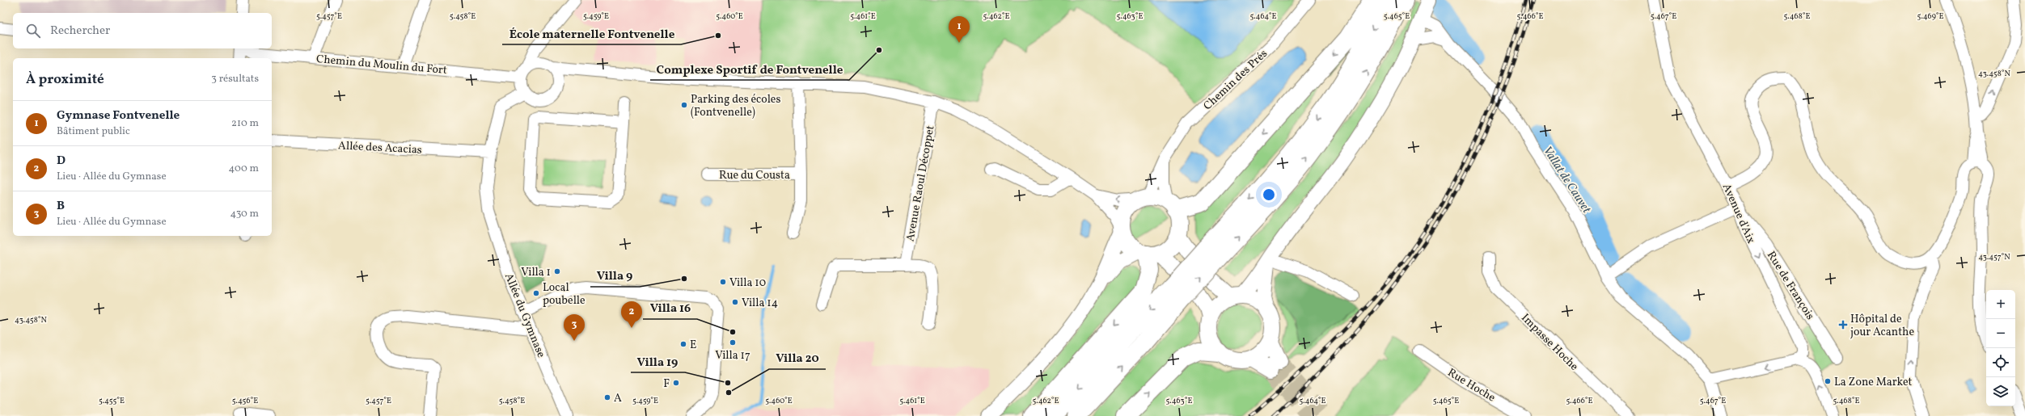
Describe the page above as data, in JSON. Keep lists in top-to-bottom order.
{
  "streets": {
    "street": [
      "Chemin du Moulin du Fort",
      "Chemin des Prés",
      "Allée des Acacias",
      "Rue du Cousta",
      "Avenue Raoul Décoppet",
      "Avenue d'Aix",
      "Rue de François",
      "Allée du Gymnase",
      "Impasse Hoche",
      "Rue Hoche"
    ]
  },
  "crossings": [
    ["Chemin du Moulin du Fort", "Allée du Gymnase"],
    ["Allée des Acacias", "Allée du Gymnase"],
    ["Avenue d'Aix", "Rue de François"]
  ],
  "one_way": ["Avenue d'Aix"],
  "water": ["Vallat de Cauvet"],
  "places": {
    "other": [
      "École maternelle Fontvenelle",
      "Complexe Sportif de Fontvenelle",
      "Parking des écoles (Fontvenelle)",
      "Villa 1",
      "Villa 9",
      "Villa 10",
      "Local poubelle",
      "Villa 14",
      "Villa 16",
      "Villa 17",
      "E",
      "La Zone Market",
      "F",
      "Villa 19",
      "Villa 20",
      "A"
    ],
    "health": ["Hôpital de jour Acanthe"]
  },
  "page": {
    "search": "Rechercher",
    "pins": ["1", "2", "3"],
    "heading": ["À proximité", "3 résultats"],
    "list": [
      {
        "mark": "1",
        "name": "Gymnase Fontvenelle",
        "note": "Bâtiment public",
        "value": "210 m"
      },
      {
        "mark": "2",
        "name": "D",
        "note": "Lieu · Allée du Gymnase",
        "value": "400 m"
      },
      {
        "mark": "3",
        "name": "B",
        "note": "Lieu · Allée du Gymnase",
        "value": "430 m"
      }
    ],
    "map_buttons": ["+", "−"]
  },
  "coordinates": [
    "5.457°E",
    "5.458°E",
    "5.459°E",
    "5.460°E",
    "5.461°E",
    "5.462°E",
    "5.463°E",
    "5.464°E",
    "5.465°E",
    "5.466°E",
    "5.467°E",
    "5.468°E",
    "5.469°E",
    "43.458°N",
    "43.457°N",
    "5.455°E",
    "5.456°E"
  ]
}
